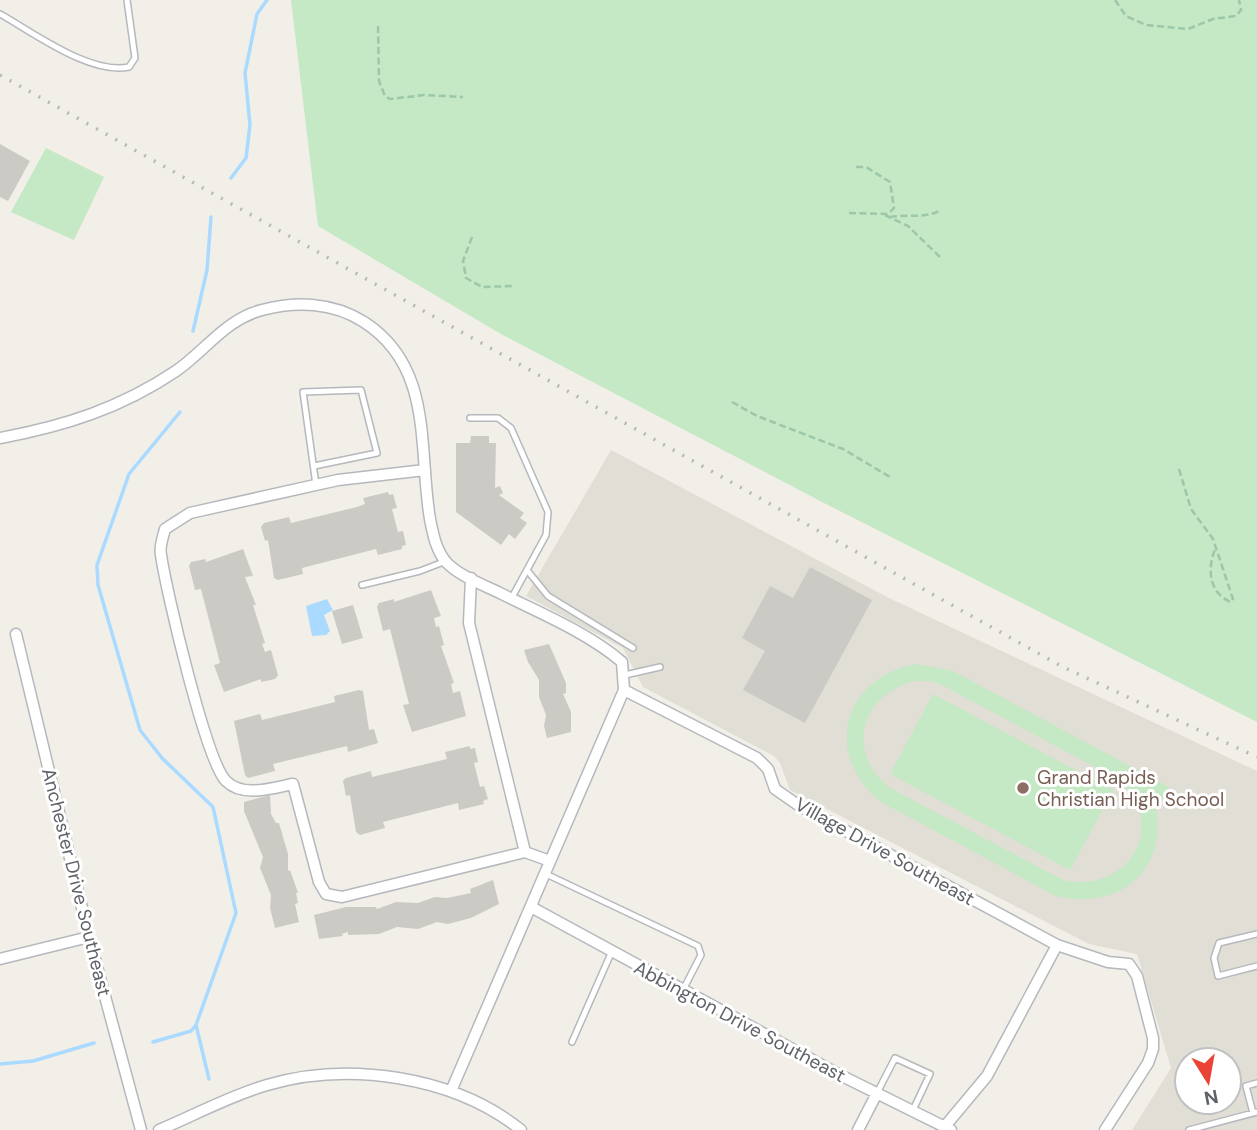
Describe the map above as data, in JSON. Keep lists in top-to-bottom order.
{
  "streets": {
    "street": ["Village Drive Southeast", "Anchester Drive Southeast", "Abbington Drive Southeast"]
  },
  "places": ["Grand Rapids Christian High School"],
  "north": "bottom"
}
